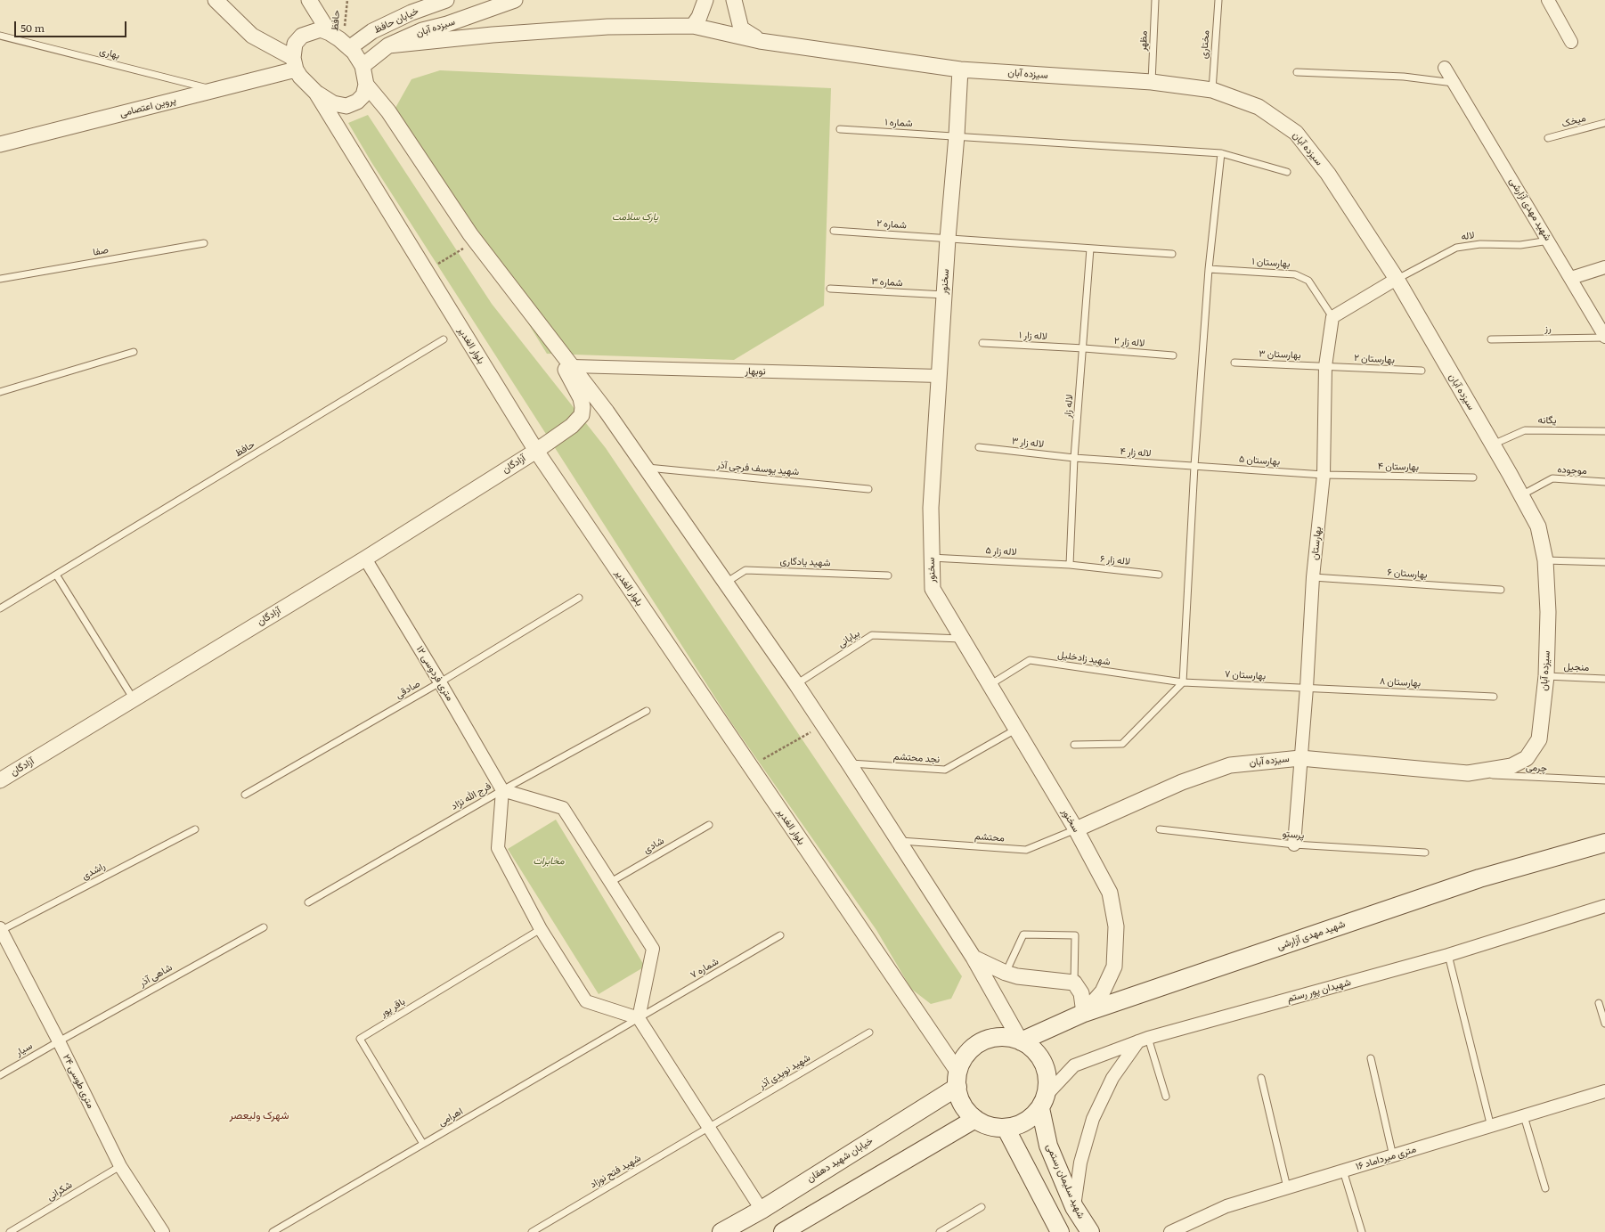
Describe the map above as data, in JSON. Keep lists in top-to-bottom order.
{
  "streets": {
    "main road": ["شهید مهدی آزارشی", "خیابان شهید دهقان", "شهید سلیمان رستمی"],
    "street": [
      "خیابان حافظ",
      "سیزده آبان",
      "پروین اعتصامی",
      "سخنور",
      "بلوار الغدیر",
      "نوبهار",
      "آزادگان",
      "بهارستان",
      "۱۲ متری فردوسی",
      "شهیدان پور رستم",
      "۲۴ متری طوسی",
      "۱۶ متری میرداماد"
    ],
    "lane": [
      "حافظ",
      "مظهر",
      "مختاری",
      "بهاری",
      "میخک",
      "شماره ۱",
      "شماره ۲",
      "لاله",
      "صفا",
      "بهارستان ۱",
      "شماره ۳",
      "رز",
      "لاله زار ۱",
      "لاله زار ۲",
      "بهارستان ۳",
      "بهارستان ۲",
      "لاله زار",
      "یگانه",
      "لاله زار ۳",
      "لاله زار ۴",
      "بهارستان ۵",
      "بهارستان ۴",
      "شهید یوسف فرجی آذر",
      "موجوده",
      "لاله زار ۵",
      "لاله زار ۶",
      "شهید یادگاری",
      "بهارستان ۶",
      "بیابانی",
      "شهید زادخلیل",
      "منجیل",
      "بهارستان ۷",
      "بهارستان ۸",
      "صادقی",
      "نجد محتشم",
      "چرمی",
      "فرج الله نژاد",
      "پرستو",
      "محتشم",
      "شادی",
      "راشدی",
      "شماره ۷",
      "شاهی آذر",
      "باقر پور",
      "سیار",
      "شهید نویدی آذر",
      "اهرامی",
      "شهید فتح نوزاد",
      "شکرانی"
    ]
  },
  "crossings": [
    ["حافظ", "خیابان حافظ"],
    ["حافظ", "سیزده آبان"],
    ["حافظ", "پروین اعتصامی"],
    ["حافظ", "بلوار الغدیر"],
    ["خیابان حافظ", "سیزده آبان"],
    ["خیابان حافظ", "پروین اعتصامی"],
    ["خیابان حافظ", "بلوار الغدیر"],
    ["سیزده آبان", "مظهر"],
    ["سیزده آبان", "مختاری"],
    ["سیزده آبان", "پروین اعتصامی"],
    ["سیزده آبان", "لاله"],
    ["سیزده آبان", "سخنور"],
    ["سیزده آبان", "بلوار الغدیر"],
    ["سیزده آبان", "یگانه"],
    ["سیزده آبان", "موجوده"],
    ["سیزده آبان", "بهارستان"],
    ["سیزده آبان", "منجیل"],
    ["سیزده آبان", "چرمی"],
    ["سیزده آبان", "محتشم"],
    ["بهاری", "پروین اعتصامی"],
    ["پروین اعتصامی", "بلوار الغدیر"],
    ["شماره ۱", "سخنور"],
    ["شهید مهدی آزارشی", "لاله"],
    ["شهید مهدی آزارشی", "سخنور"],
    ["شهید مهدی آزارشی", "رز"],
    ["شهید مهدی آزارشی", "بلوار الغدیر"],
    ["شهید مهدی آزارشی", "شهیدان پور رستم"],
    ["شهید مهدی آزارشی", "خیابان شهید دهقان"],
    ["شهید مهدی آزارشی", "شهید سلیمان رستمی"],
    ["شماره ۲", "سخنور"],
    ["شماره ۲", "لاله زار"],
    ["بهارستان ۱", "بهارستان"],
    ["سخنور", "شماره ۳"],
    ["سخنور", "نوبهار"],
    ["سخنور", "لاله زار ۵"],
    ["سخنور", "بیابانی"],
    ["سخنور", "شهید زادخلیل"],
    ["سخنور", "نجد محتشم"],
    ["سخنور", "محتشم"],
    ["لاله زار ۱", "لاله زار ۲"],
    ["لاله زار ۱", "لاله زار"],
    ["لاله زار ۲", "لاله زار"],
    ["بلوار الغدیر", "آزادگان"],
    ["بلوار الغدیر", "شهیدان پور رستم"],
    ["بلوار الغدیر", "خیابان شهید دهقان"],
    ["بلوار الغدیر", "شهید سلیمان رستمی"],
    ["بهارستان ۳", "بهارستان ۲"],
    ["بهارستان ۳", "بهارستان"],
    ["بهارستان ۲", "بهارستان"],
    ["لاله زار", "لاله زار ۳"],
    ["لاله زار", "لاله زار ۴"],
    ["لاله زار", "لاله زار ۵"],
    ["لاله زار", "لاله زار ۶"],
    ["لاله زار ۳", "لاله زار ۴"],
    ["لاله زار ۴", "بهارستان ۵"],
    ["بهارستان ۵", "بهارستان ۴"],
    ["بهارستان ۵", "بهارستان"],
    ["آزادگان", "۱۲ متری فردوسی"],
    ["بهارستان ۴", "بهارستان"],
    ["بهارستان", "بهارستان ۶"],
    ["بهارستان", "بهارستان ۷"],
    ["بهارستان", "بهارستان ۸"],
    ["بهارستان", "پرستو"],
    ["لاله زار ۵", "لاله زار ۶"],
    ["شهید زادخلیل", "بهارستان ۷"],
    ["۱۲ متری فردوسی", "صادقی"],
    ["۱۲ متری فردوسی", "فرج الله نژاد"],
    ["بهارستان ۷", "بهارستان ۸"],
    ["راشدی", "۲۴ متری طوسی"],
    ["شماره ۷", "اهرامی"],
    ["شاهی آذر", "سیار"],
    ["شاهی آذر", "۲۴ متری طوسی"],
    ["شهیدان پور رستم", "خیابان شهید دهقان"],
    ["شهیدان پور رستم", "شهید سلیمان رستمی"],
    ["باقر پور", "اهرامی"],
    ["سیار", "۲۴ متری طوسی"],
    ["شهید نویدی آذر", "شهید فتح نوزاد"],
    ["۲۴ متری طوسی", "شکرانی"],
    ["خیابان شهید دهقان", "شهید سلیمان رستمی"]
  ],
  "districts": ["شهرک ولیعصر"],
  "parks": ["پارک سلامت", "مخابرات"],
  "scale_bar": "50 m"
}
